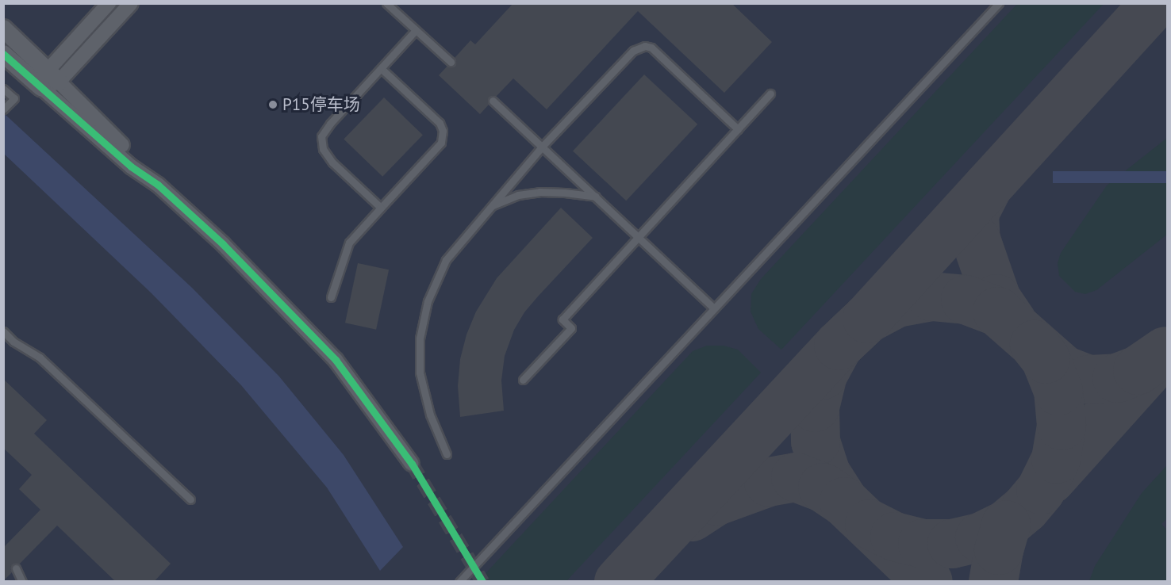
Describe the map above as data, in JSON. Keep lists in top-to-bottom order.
{
  "places": ["P15停车场"]
}
